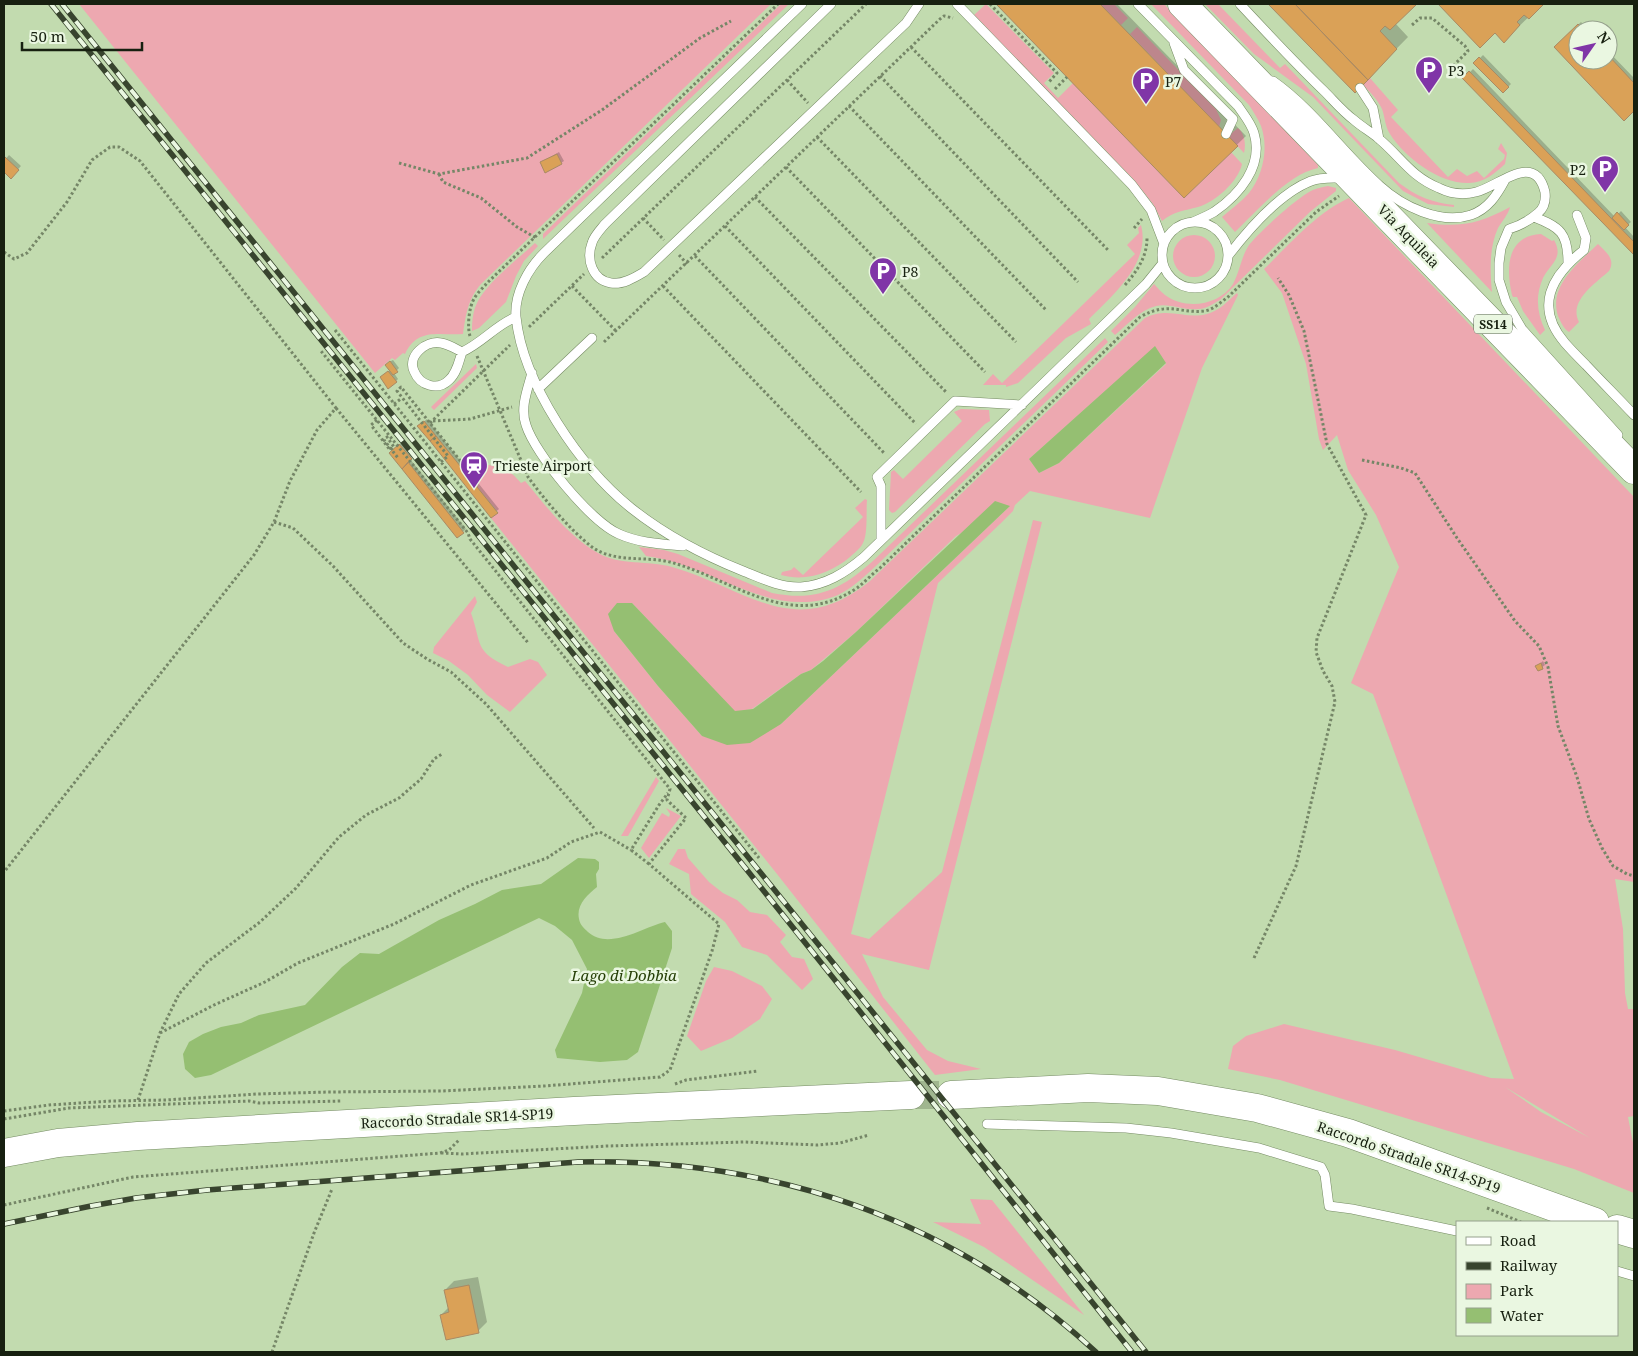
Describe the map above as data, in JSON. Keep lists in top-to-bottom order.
{
  "streets": {
    "main road": ["Via Aquileia", "SS14", "Raccordo Stradale SR14-SP19"]
  },
  "water": ["Lago di Dobbia"],
  "places": {
    "parking": [
      "P3",
      "P7",
      "P2",
      "P8"
    ],
    "station": ["Trieste Airport"]
  },
  "legend": [
    "Road",
    "Railway",
    "Park",
    "Water"
  ],
  "scale_bar": "50 m",
  "north": "top right"
}
